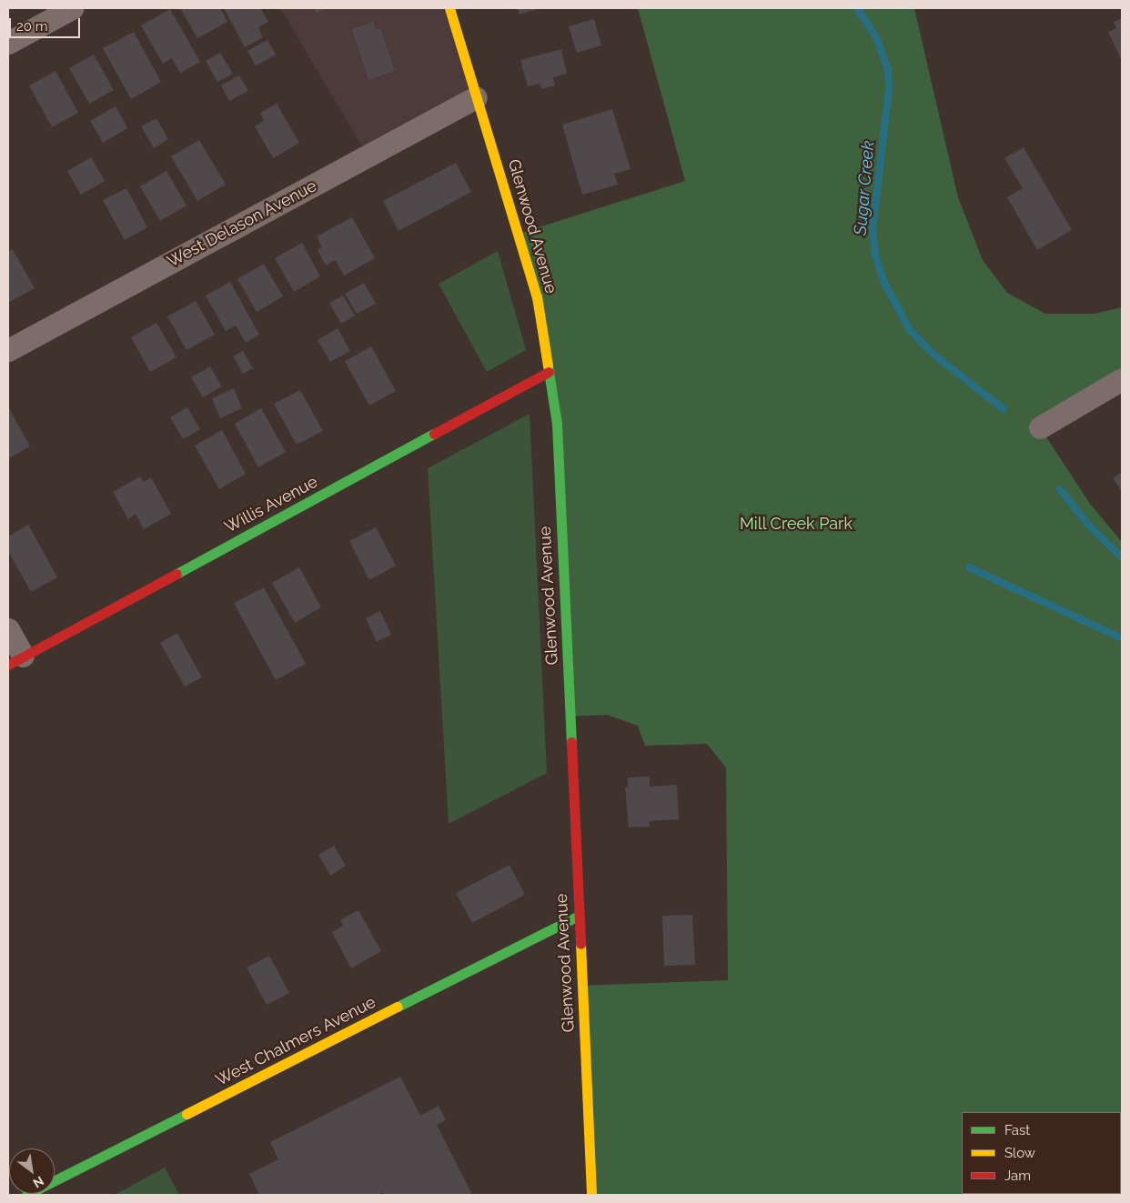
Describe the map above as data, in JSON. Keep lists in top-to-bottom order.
{
  "streets": {
    "street": [
      "West Delason Avenue",
      "Glenwood Avenue",
      "Willis Avenue",
      "West Chalmers Avenue"
    ]
  },
  "crossings": [
    ["West Delason Avenue", "Glenwood Avenue"],
    ["Glenwood Avenue", "Willis Avenue"],
    ["Glenwood Avenue", "West Chalmers Avenue"]
  ],
  "water": ["Sugar Creek"],
  "parks": ["Mill Creek Park"],
  "legend": ["Fast", "Slow", "Jam"],
  "scale_bar": "20 m",
  "north": "bottom right"
}
